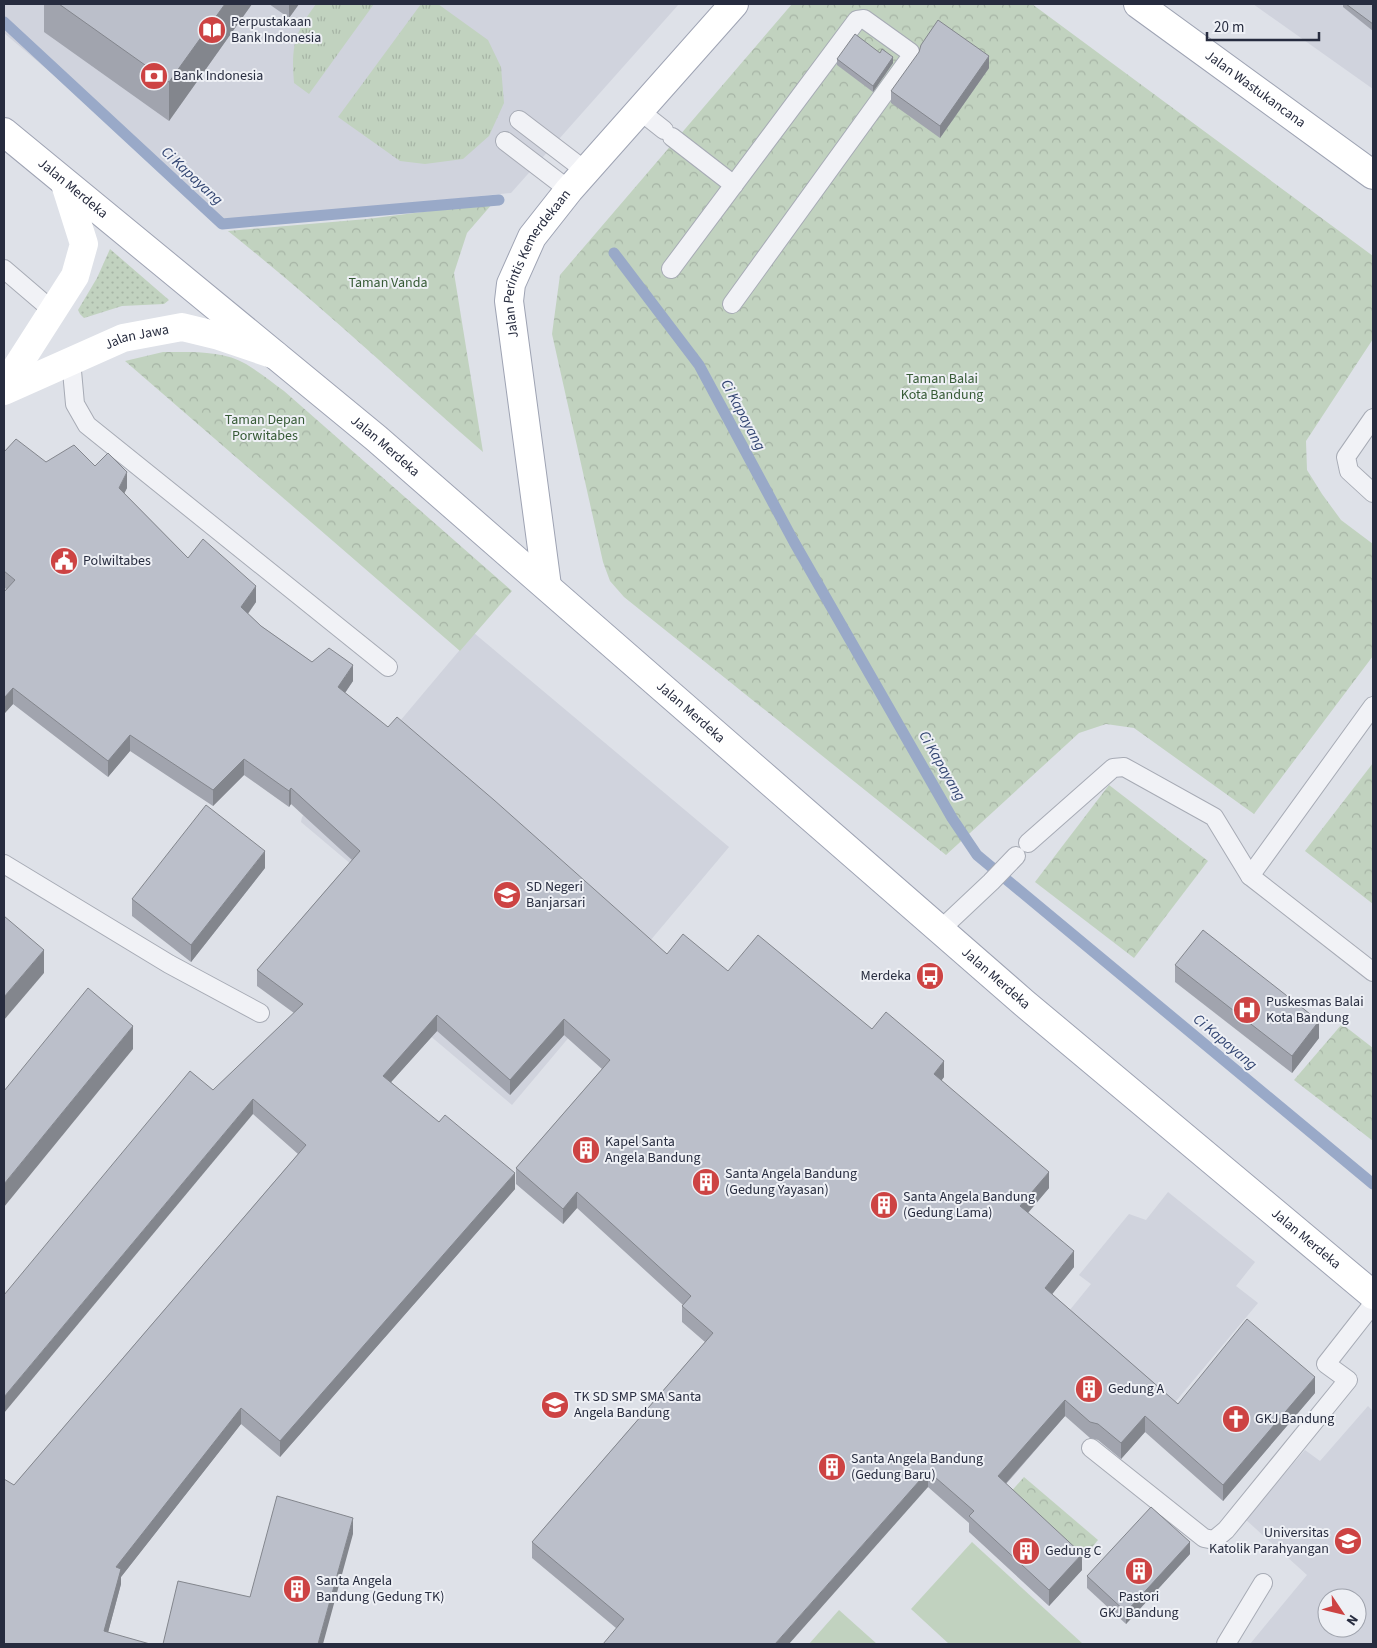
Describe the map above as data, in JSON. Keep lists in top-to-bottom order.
{
  "streets": {
    "main road": [
      "Jalan Wastukancana",
      "Jalan Merdeka",
      "Jalan Perintis Kemerdekaan",
      "Jalan Jawa"
    ]
  },
  "crossings": [
    ["Jalan Merdeka", "Jalan Perintis Kemerdekaan"],
    ["Jalan Merdeka", "Jalan Jawa"]
  ],
  "water": ["Ci Kapayang"],
  "parks": ["Taman Vanda", "Taman Balai Kota Bandung", "Taman Depan Porwitabes"],
  "places": {
    "library": ["Perpustakaan Bank Indonesia"],
    "bank": ["Bank Indonesia"],
    "public building": ["Polwiltabes"],
    "school or university": ["SD Negeri Banjarsari", "TK SD SMP SMA Santa Angela Bandung", "Universitas Katolik Parahyangan"],
    "bus stop": ["Merdeka"],
    "hospital": ["Puskesmas Balai Kota Bandung"],
    "building": [
      "Kapel Santa Angela Bandung",
      "Santa Angela Bandung (Gedung Yayasan)",
      "Santa Angela Bandung (Gedung Lama)",
      "Gedung A",
      "Santa Angela Bandung (Gedung Baru)",
      "Gedung C",
      "Pastori GKJ Bandung",
      "Santa Angela Bandung (Gedung TK)"
    ],
    "church": ["GKJ Bandung"]
  },
  "scale_bar": "20 m",
  "north": "bottom right"
}
